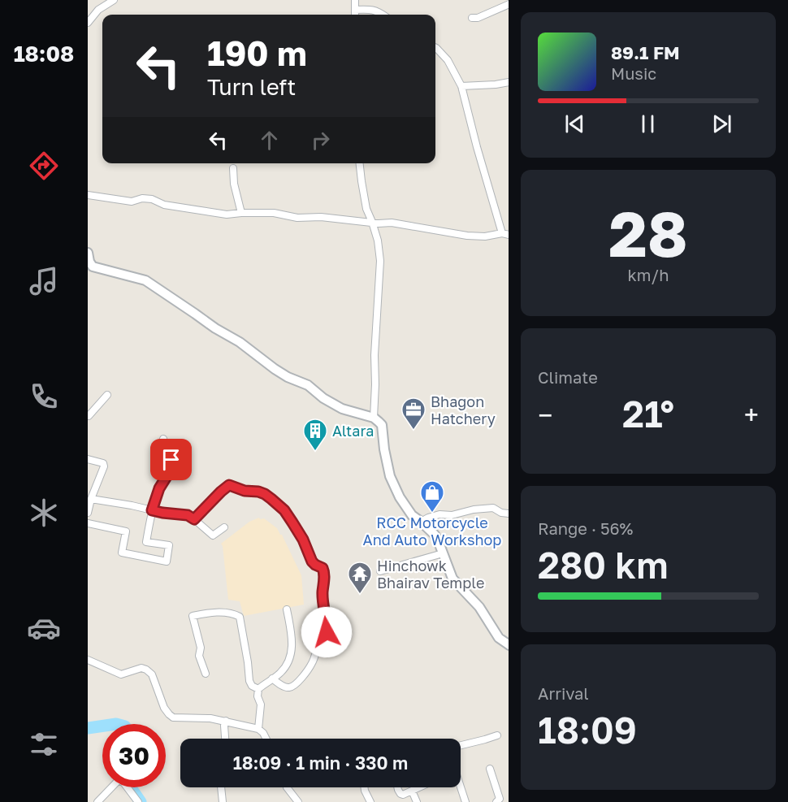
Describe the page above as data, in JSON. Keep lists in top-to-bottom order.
{
  "places": {
    "office": ["Bhagon Hatchery"],
    "building": ["Altara"],
    "shop": ["RCC Motorcycle And Auto Workshop"],
    "temple": ["Hinchowk Bhairav Temple"]
  },
  "page": {
    "tabs": "18:08",
    "turn": ["190 m", "Turn left"],
    "song": ["89.1 FM", "Music"],
    "tile": [
      ["28", "km/h"],
      "Climate",
      ["Range · 56%", "280 km"],
      ["Arrival", "18:09"]
    ],
    "heat": ["−", "21°", "+"],
    "limit": "30",
    "trip": "18:09 · 1 min · 330 m"
  }
}
